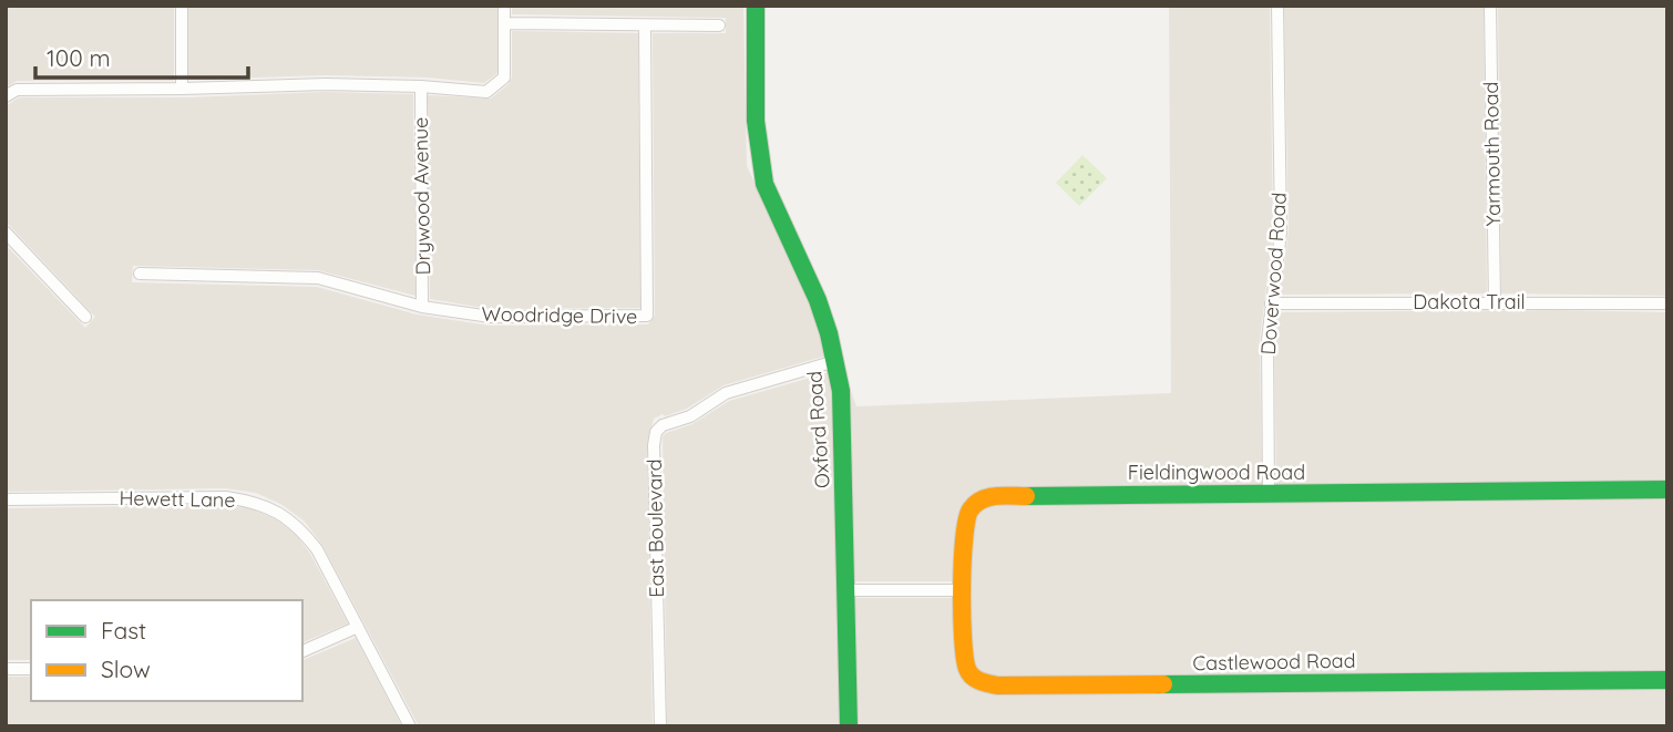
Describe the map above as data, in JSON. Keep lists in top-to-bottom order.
{
  "streets": {
    "street": [
      "Yarmouth Road",
      "Drywood Avenue",
      "Doverwood Road",
      "Dakota Trail",
      "Woodridge Drive",
      "Oxford Road",
      "Fieldingwood Road",
      "Hewett Lane",
      "East Boulevard",
      "Castlewood Road"
    ]
  },
  "crossings": [
    ["Yarmouth Road", "Dakota Trail"],
    ["Drywood Avenue", "Woodridge Drive"],
    ["Doverwood Road", "Dakota Trail"],
    ["Doverwood Road", "Fieldingwood Road"],
    ["Oxford Road", "East Boulevard"],
    ["Fieldingwood Road", "Castlewood Road"]
  ],
  "legend": ["Fast", "Slow"],
  "scale_bar": "100 m"
}
